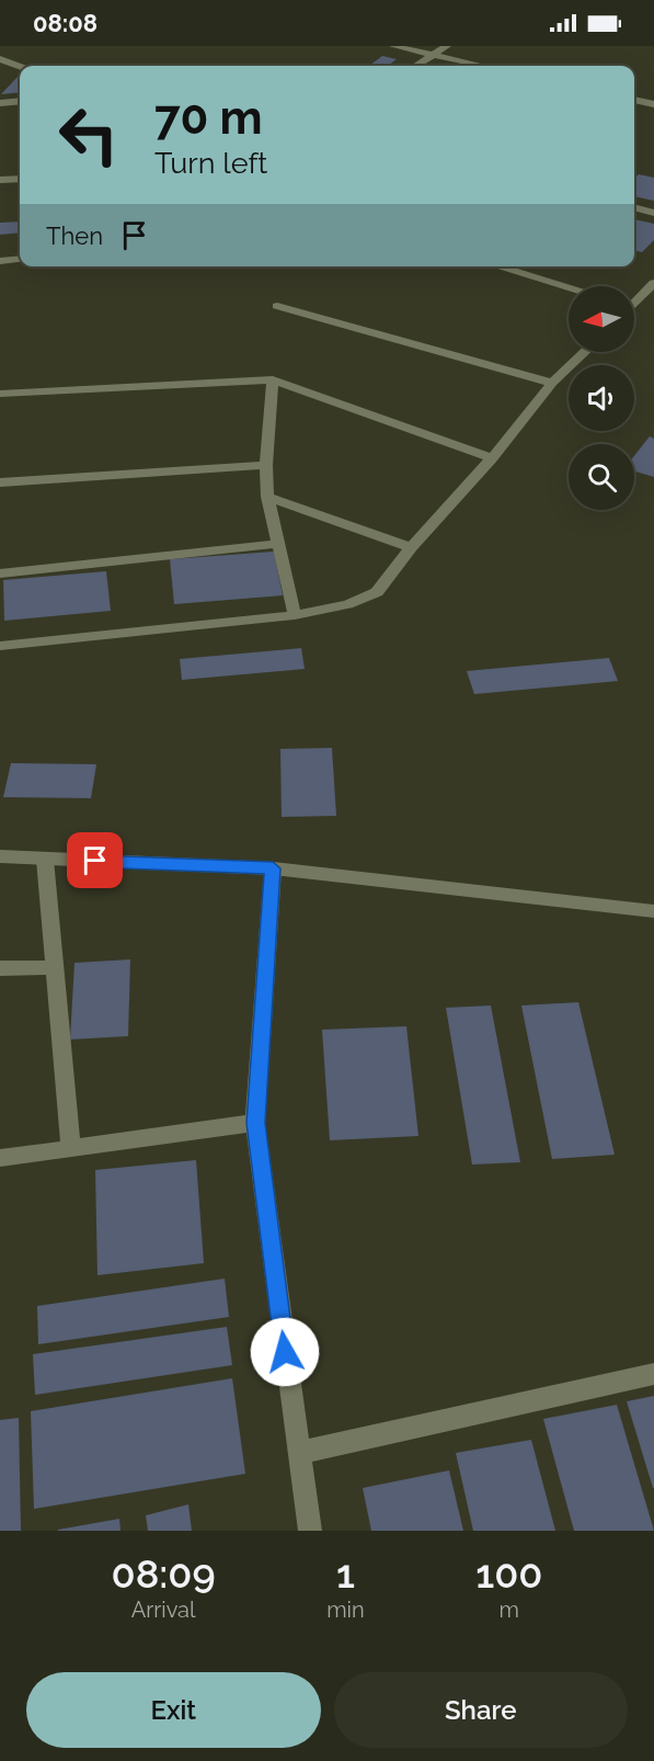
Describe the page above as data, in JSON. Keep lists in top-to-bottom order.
{
  "north": "left",
  "page": {
    "status": "08:08",
    "turn": ["70 m", "Turn left"],
    "then": "Then",
    "eta": [
      "08:09",
      "Arrival",
      "1",
      "min",
      "100",
      "m"
    ],
    "buttons": ["Exit", "Share"]
  }
}
